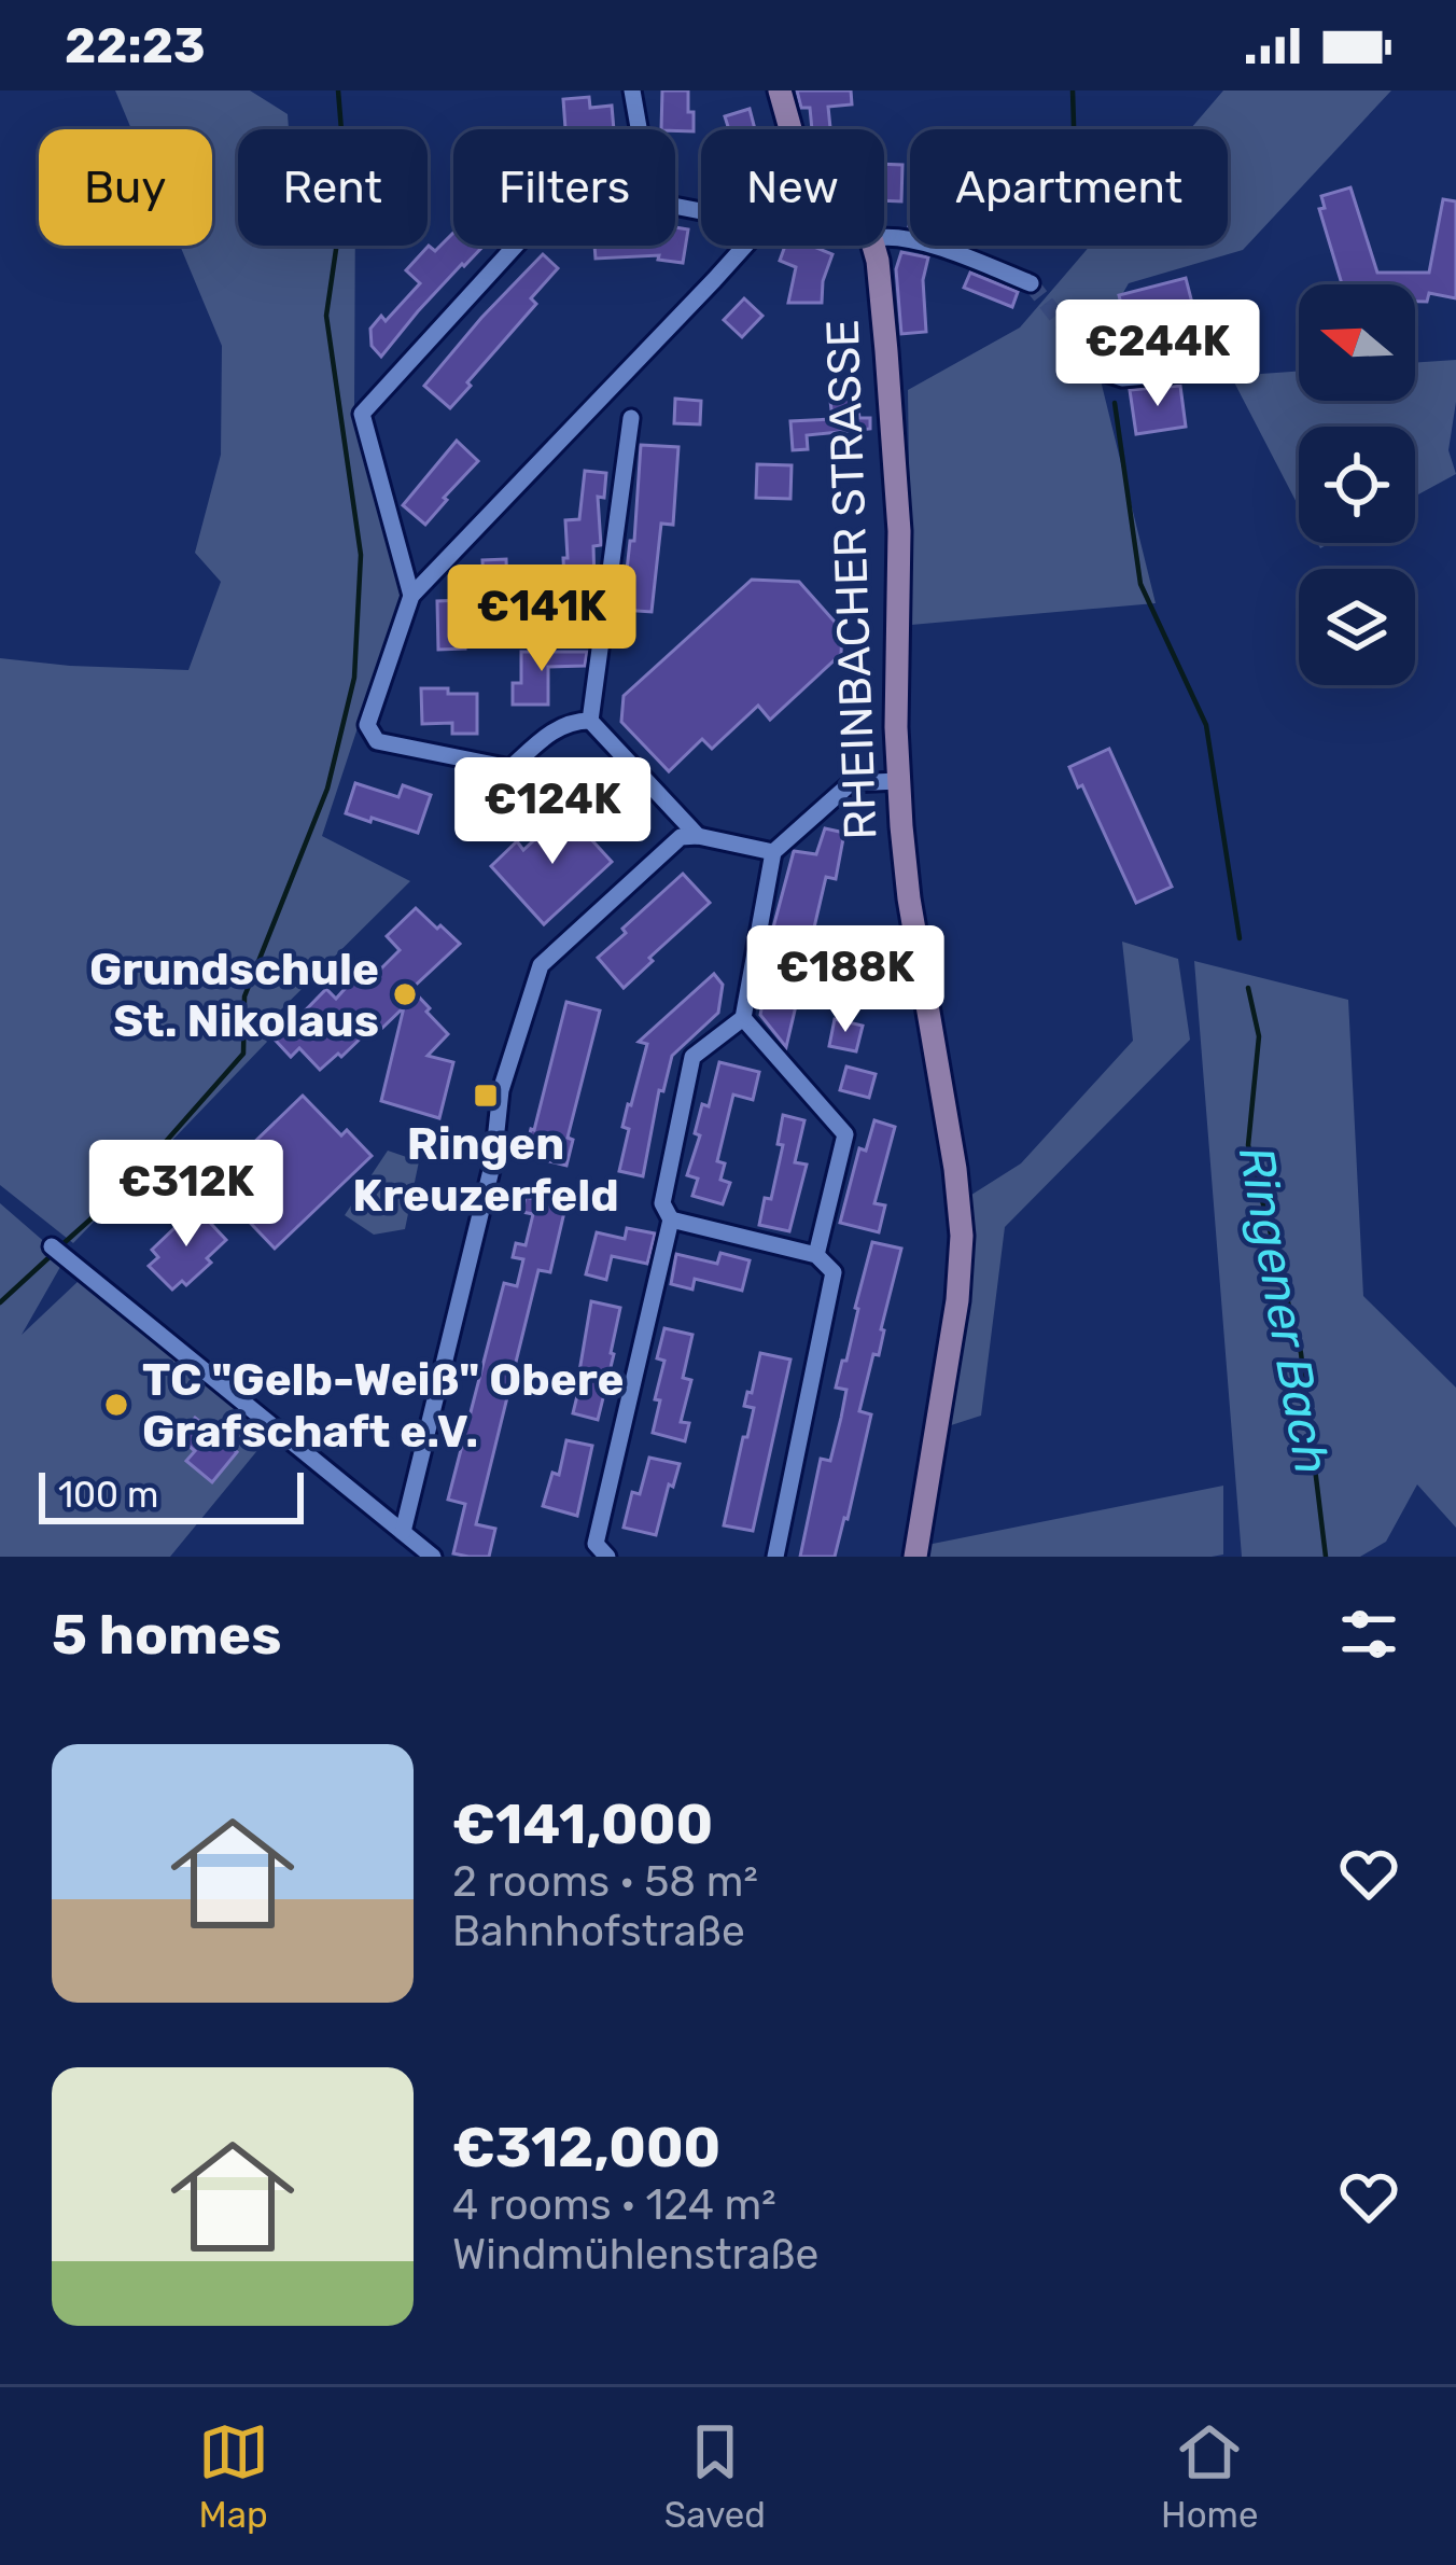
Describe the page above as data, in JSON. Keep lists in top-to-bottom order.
{
  "streets": {
    "main road": ["RHEINBACHER STRASSE"]
  },
  "water": ["Ringener Bach"],
  "places": {
    "other": ["Grundschule St. Nikolaus", "TC \"Gelb-Weiß\" Obere Grafschaft e.V."],
    "transit": ["Ringen Kreuzerfeld"]
  },
  "scale_bar": "100 m",
  "north": "left",
  "page": {
    "status": "22:23",
    "chip": [
      "Buy",
      "Rent",
      "Filters",
      "New",
      "Apartment"
    ],
    "price": [
      "€244K",
      "€141K",
      "€124K",
      "€188K",
      "€312K"
    ],
    "scale": "100 m",
    "heading": "5 homes",
    "list": [
      {
        "name": "€141,000",
        "note": "2 rooms · 58 m² · Bahnhofstraße"
      },
      {
        "name": "€312,000",
        "note": "4 rooms · 124 m² · Windmühlenstraße"
      }
    ],
    "tabs": ["Map", "Saved", "Home"]
  }
}
